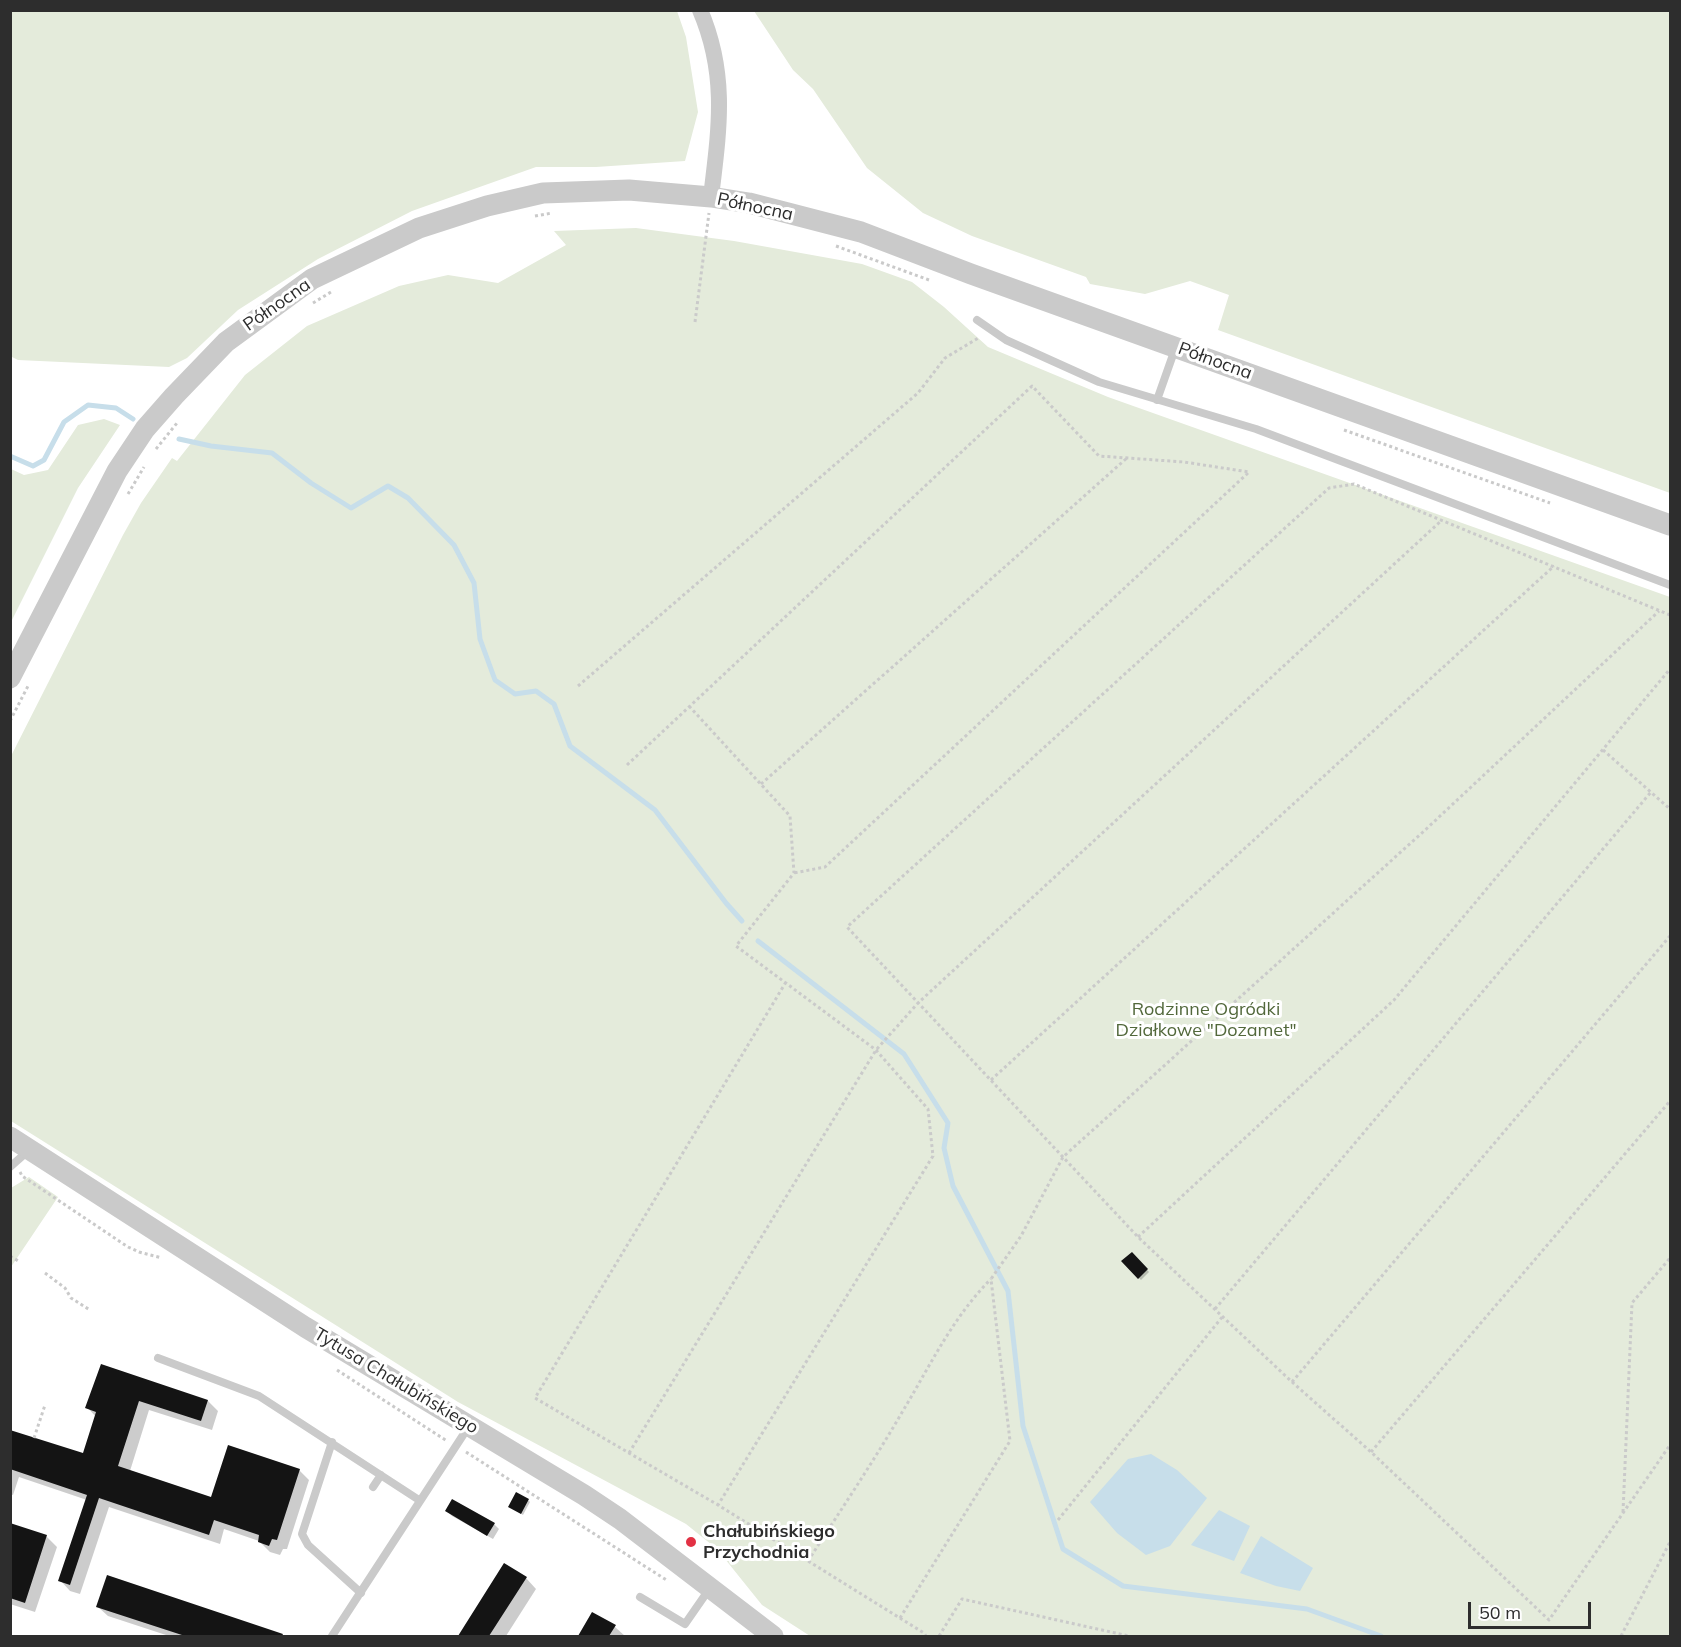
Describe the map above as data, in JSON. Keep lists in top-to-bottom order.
{
  "streets": {
    "street": ["Północna", "Tytusa Chałubińskiego"]
  },
  "parks": ["Rodzinne Ogródki Działkowe \"Dozamet\""],
  "places": ["Chałubińskiego Przychodnia"],
  "scale_bar": "50 m"
}
